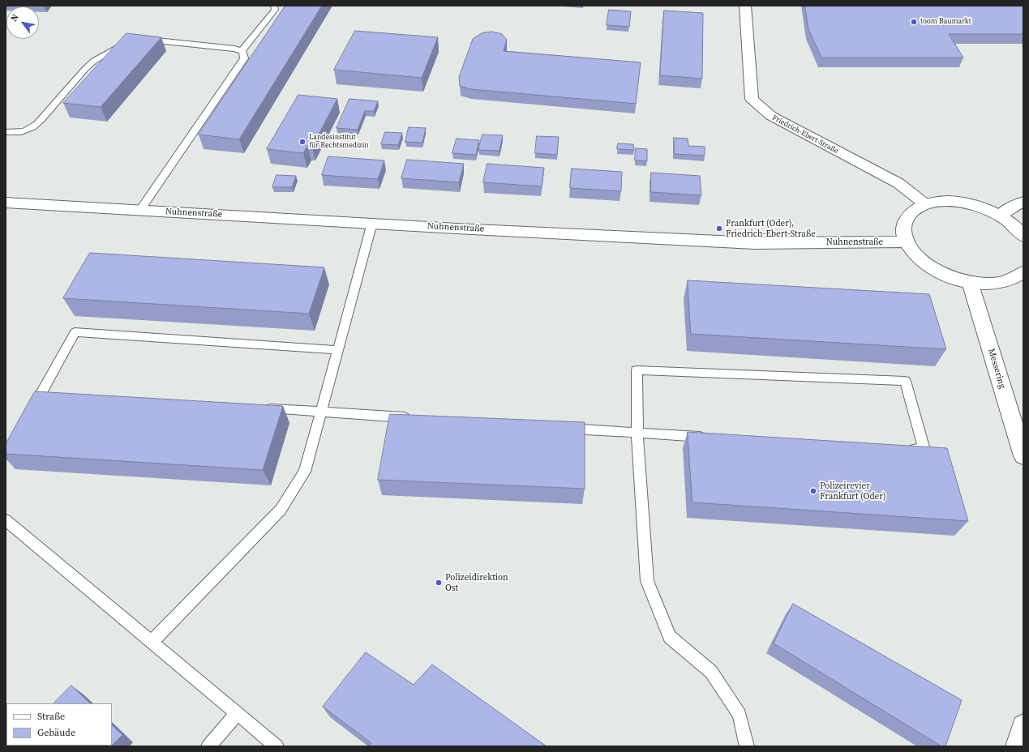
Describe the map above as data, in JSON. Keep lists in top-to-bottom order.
{
  "streets": {
    "main road": ["Friedrich-Ebert-Straße", "Nuhnenstraße", "Messering"]
  },
  "places": [
    "toom Baumarkt",
    "Landesinstitut für Rechtsmedizin",
    "Frankfurt (Oder), Friedrich-Ebert-Straße",
    "Polizeirevier Frankfurt (Oder)",
    "Polizeidirektion Ost"
  ],
  "legend": ["Straße", "Gebäude"],
  "north": "top left"
}
